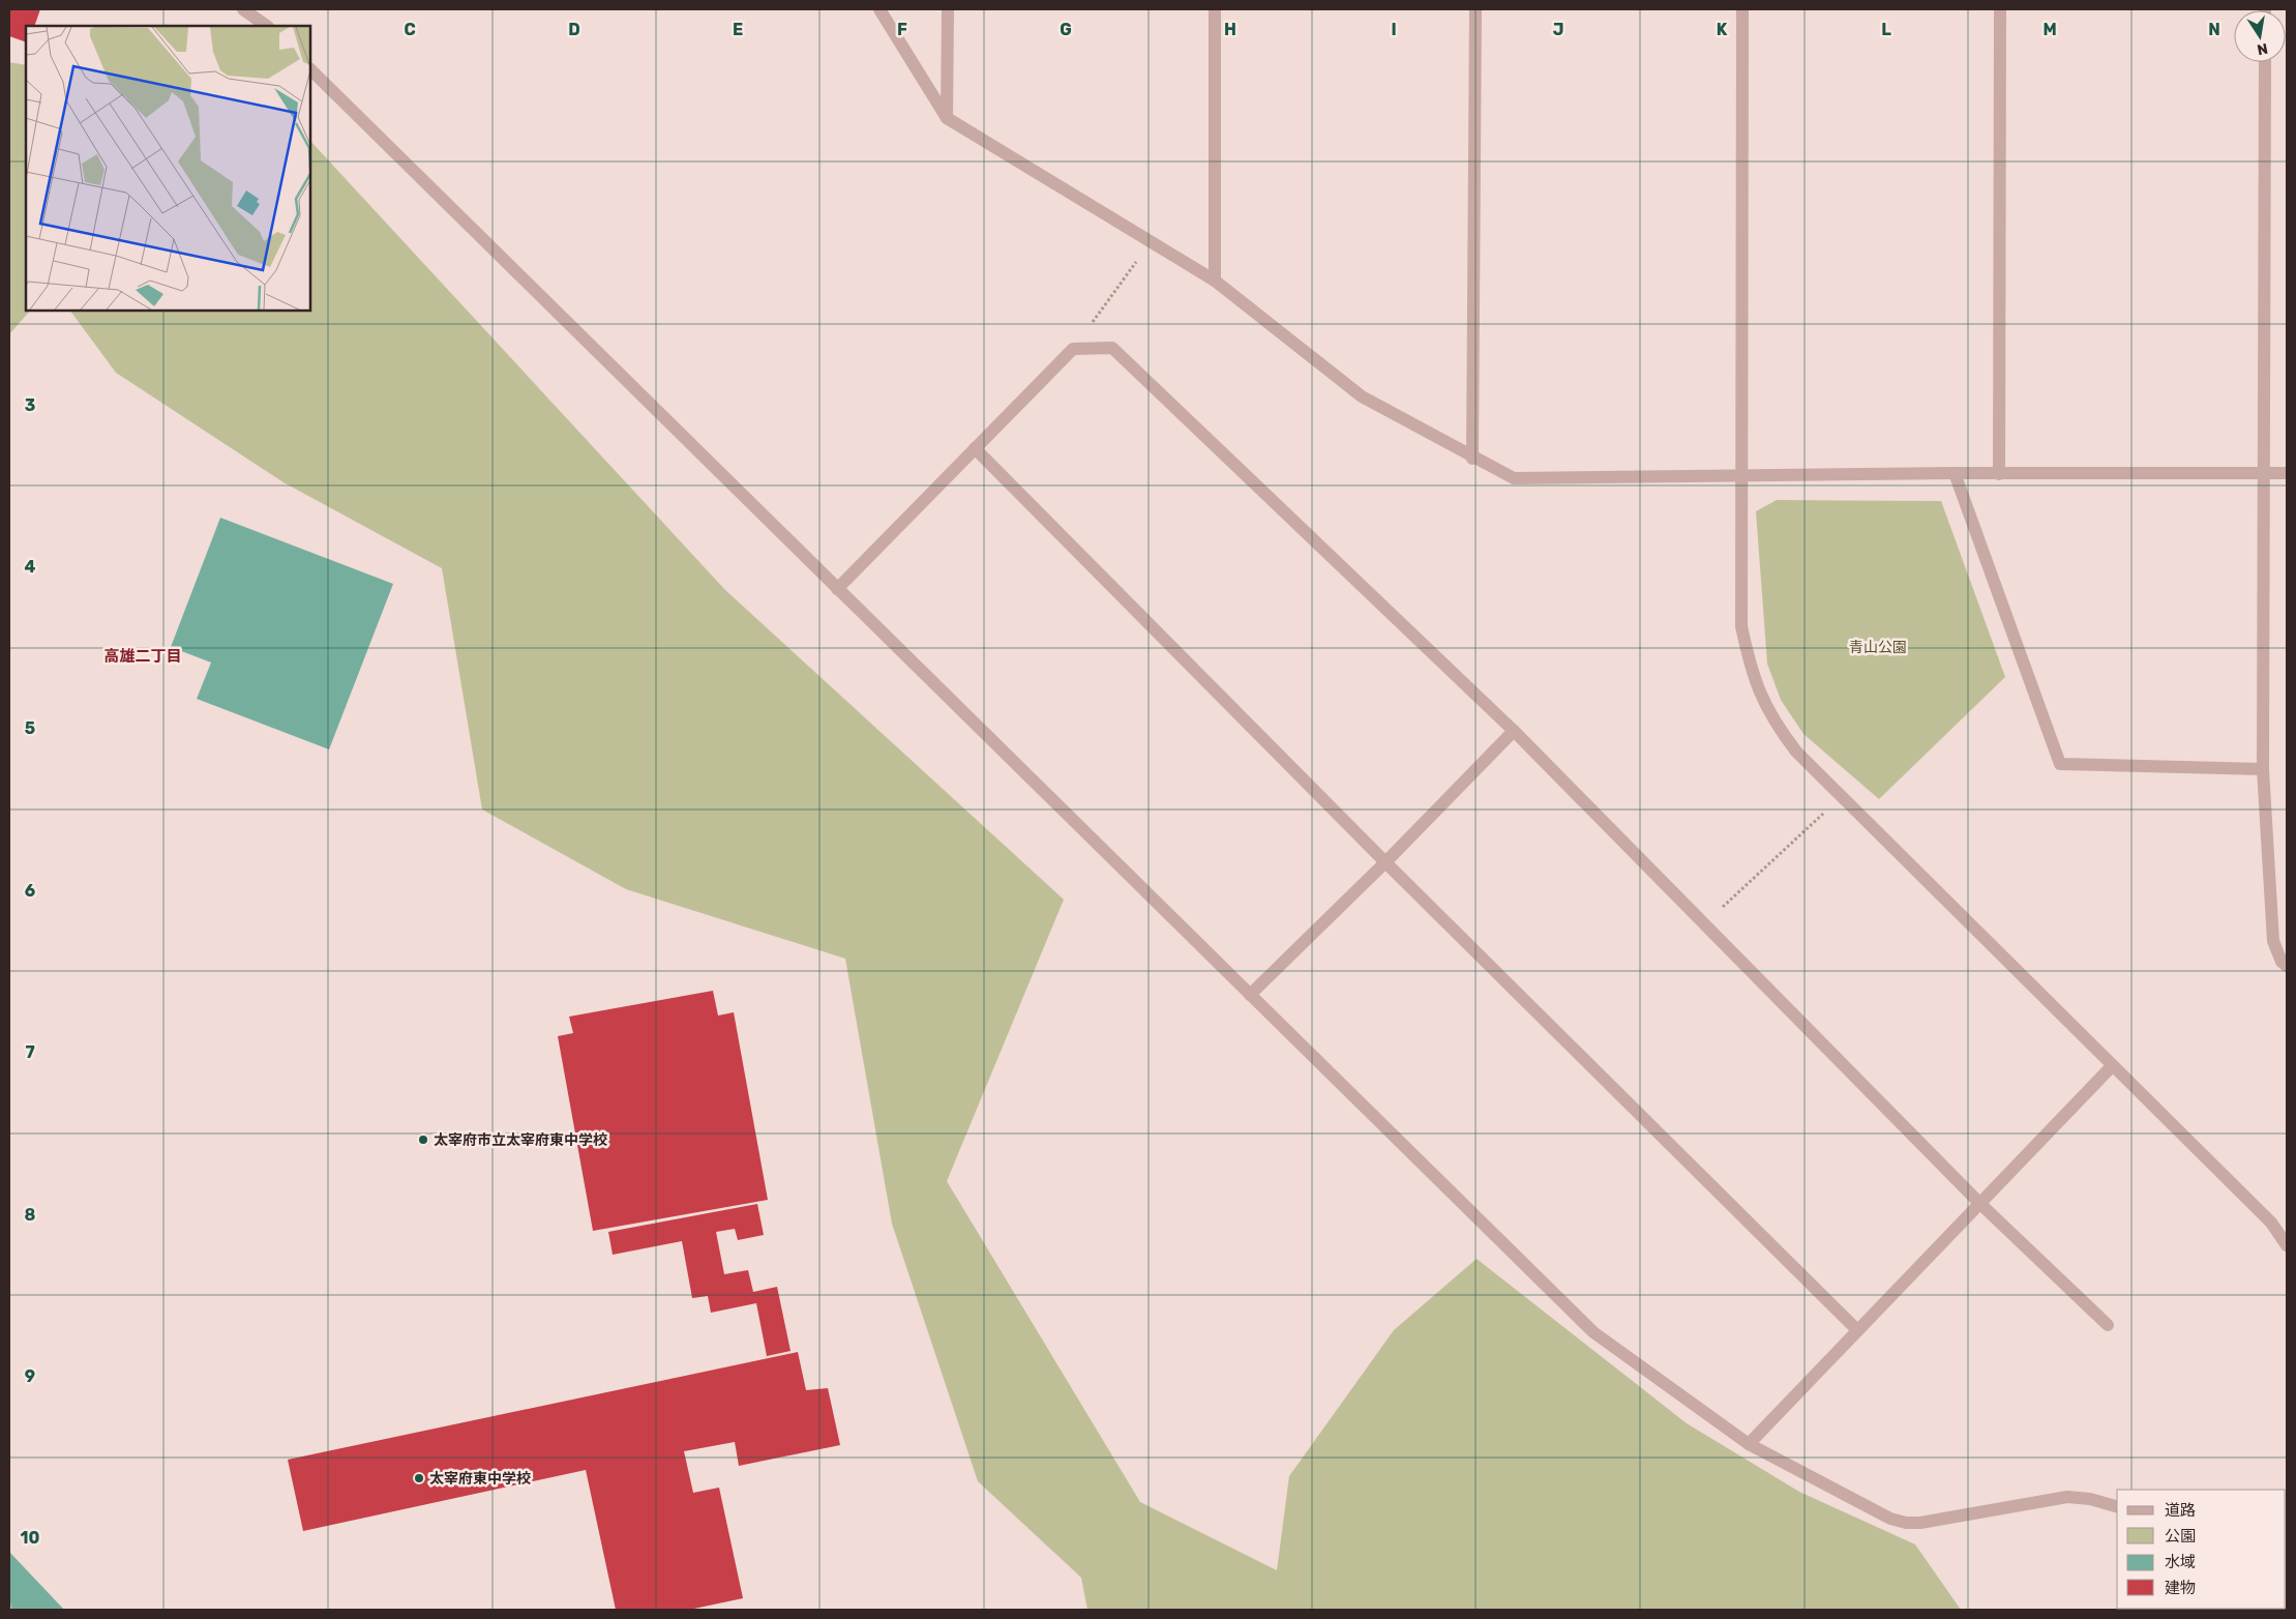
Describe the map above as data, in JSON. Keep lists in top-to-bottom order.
{
  "districts": ["高雄二丁目"],
  "parks": ["青山公園"],
  "places": ["太宰府市立太宰府東中学校", "太宰府東中学校"],
  "legend": [
    "道路",
    "公園",
    "水域",
    "建物"
  ],
  "north": "bottom",
  "grid": {
    "columns": [
      "C",
      "D",
      "E",
      "F",
      "G",
      "H",
      "I",
      "J",
      "K",
      "L",
      "M",
      "N"
    ],
    "rows": [
      "3",
      "4",
      "5",
      "6",
      "7",
      "8",
      "9",
      "10"
    ]
  }
}
